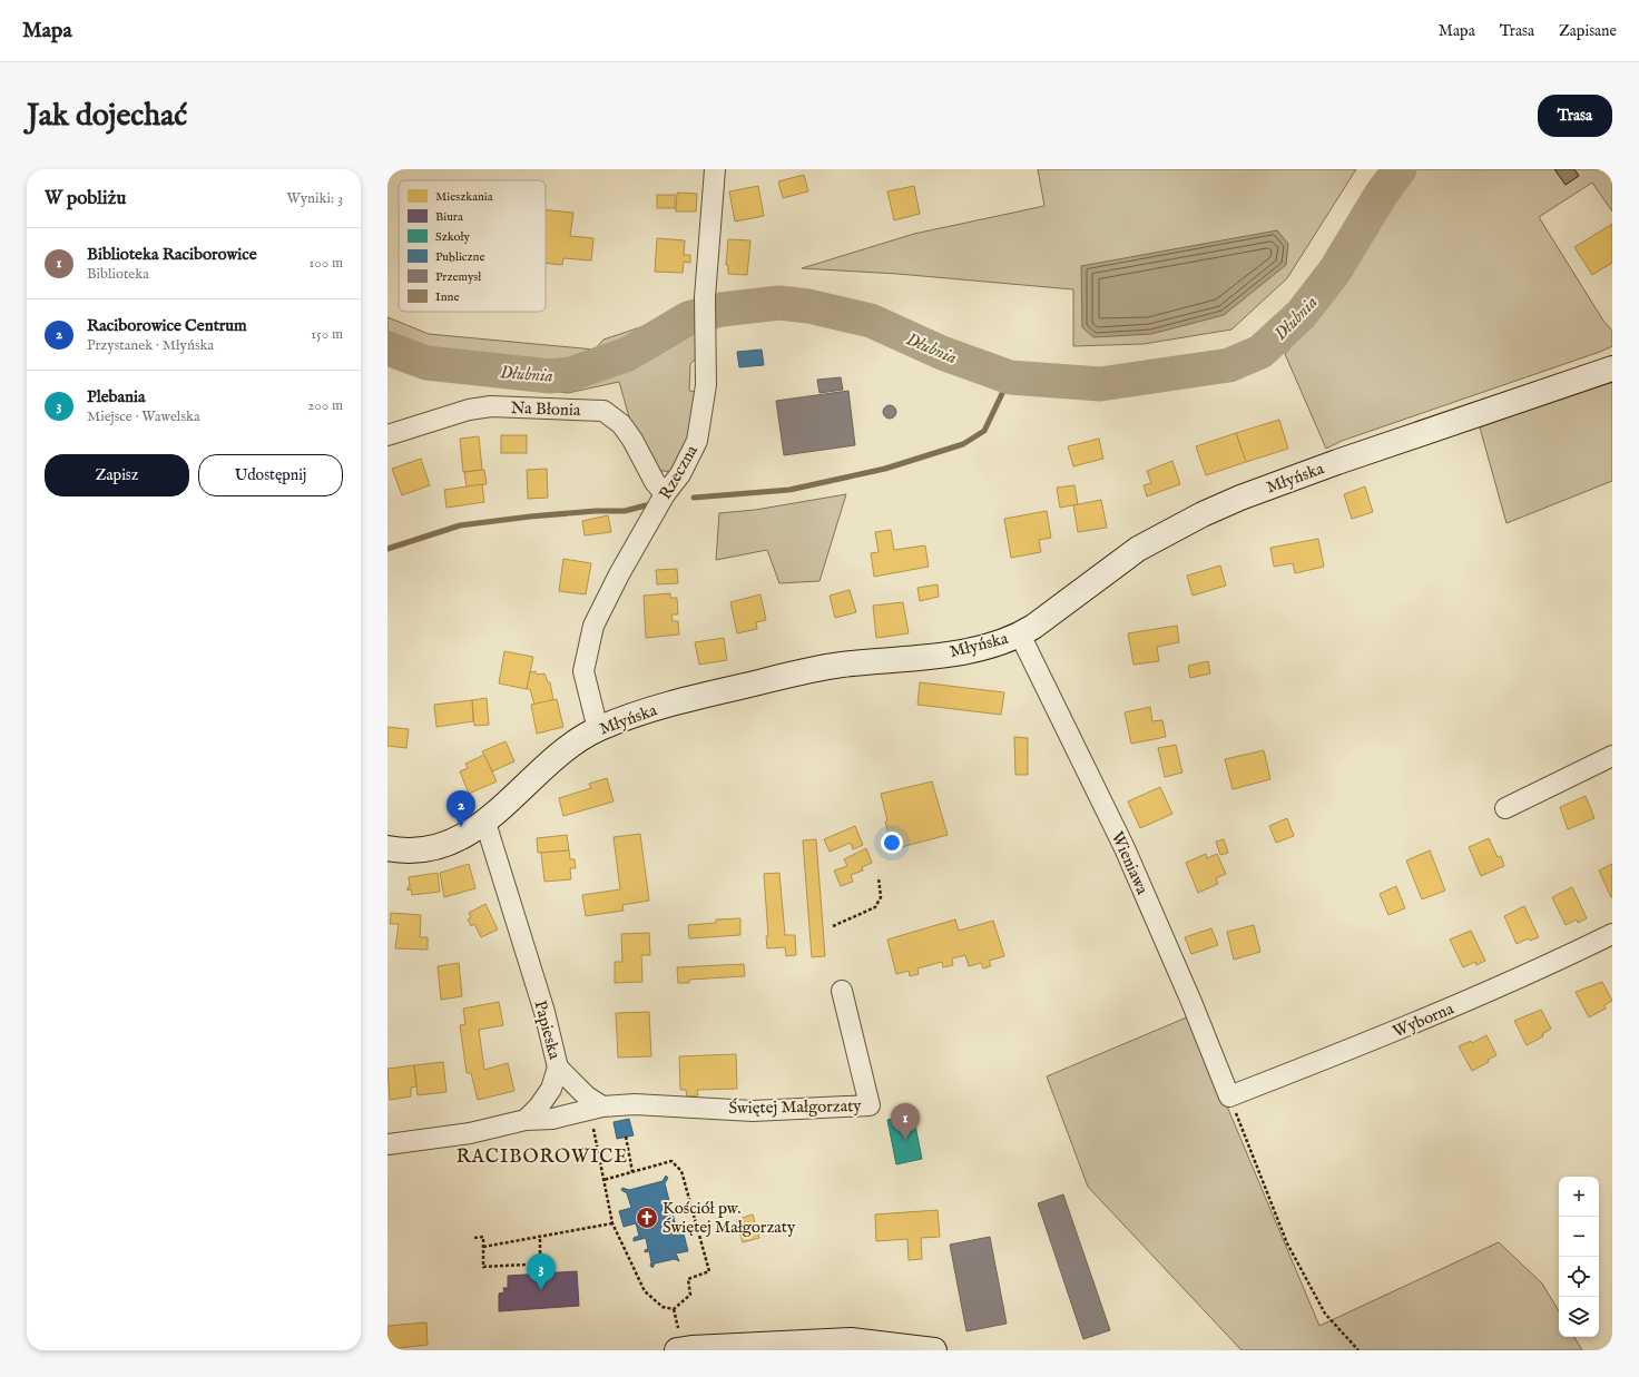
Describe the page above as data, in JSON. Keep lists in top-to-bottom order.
{
  "streets": {
    "street": [
      "Na Błonia",
      "Rzeczna",
      "Młyńska",
      "Wieniawa",
      "Wyborna",
      "Papieska",
      "Świętej Małgorzaty"
    ]
  },
  "crossings": [
    ["Na Błonia", "Rzeczna"],
    ["Rzeczna", "Młyńska"],
    ["Młyńska", "Wieniawa"],
    ["Młyńska", "Papieska"],
    ["Wieniawa", "Wyborna"],
    ["Papieska", "Świętej Małgorzaty"]
  ],
  "districts": ["RACIBOROWICE"],
  "water": ["Dłubnia"],
  "places": {
    "church": ["Kościół pw. Świętej Małgorzaty"]
  },
  "legend": [
    "Mieszkania",
    "Biura",
    "Szkoły",
    "Publiczne",
    "Przemysł",
    "Inne"
  ],
  "page": {
    "header": "Mapa",
    "nav": ["Mapa", "Trasa", "Zapisane"],
    "buttons": [
      "Trasa",
      ["Zapisz", "Udostępnij"]
    ],
    "title": "Jak dojechać",
    "heading": ["W pobliżu", "Wyniki: 3"],
    "list": [
      {
        "mark": "1",
        "name": "Biblioteka Raciborowice",
        "note": "Biblioteka",
        "value": "100 m"
      },
      {
        "mark": "2",
        "name": "Raciborowice Centrum",
        "note": "Przystanek · Młyńska",
        "value": "150 m"
      },
      {
        "mark": "3",
        "name": "Plebania",
        "note": "Miejsce · Wawelska",
        "value": "200 m"
      }
    ],
    "pins": ["2", "1", "3"],
    "map_buttons": ["+", "−"]
  }
}
